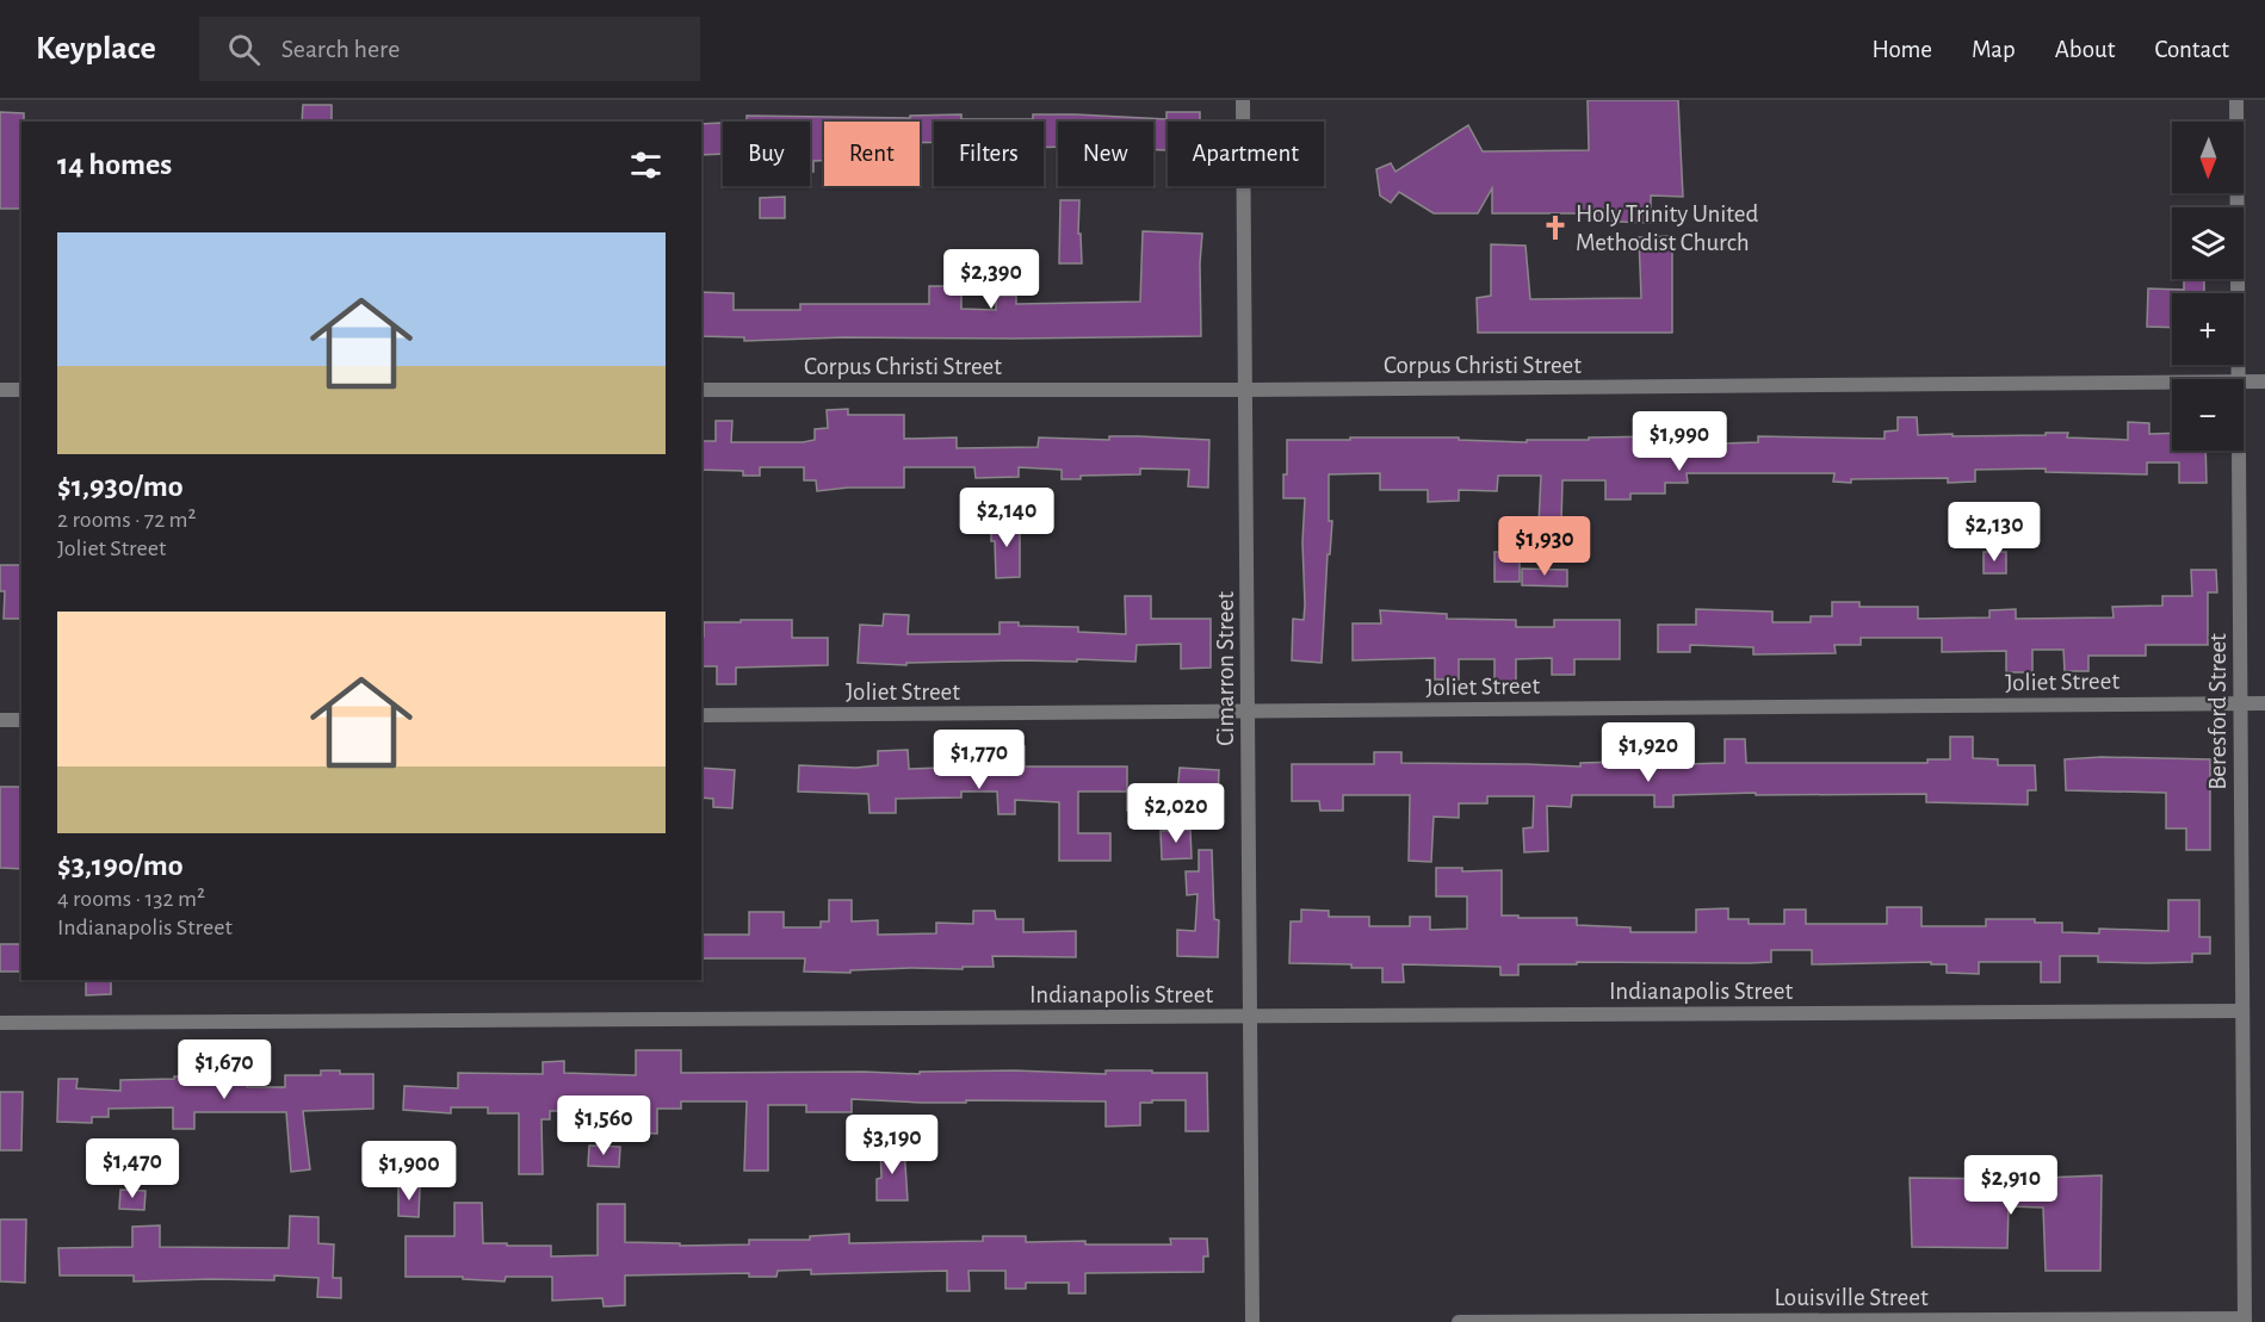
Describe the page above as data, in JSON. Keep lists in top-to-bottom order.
{
  "streets": {
    "street": [
      "Corpus Christi Street",
      "Cimarron Street",
      "Joliet Street",
      "Beresford Street",
      "Indianapolis Street",
      "Louisville Street"
    ]
  },
  "crossings": [
    ["Corpus Christi Street", "Cimarron Street"],
    ["Cimarron Street", "Joliet Street"],
    ["Cimarron Street", "Indianapolis Street"],
    ["Joliet Street", "Beresford Street"],
    ["Beresford Street", "Indianapolis Street"],
    ["Beresford Street", "Louisville Street"]
  ],
  "places": {
    "church": ["Holy Trinity United Methodist Church"]
  },
  "north": "bottom",
  "page": {
    "header": "Keyplace",
    "search": "Search here",
    "nav": [
      "Home",
      "Map",
      "About",
      "Contact"
    ],
    "map_buttons": ["+", "−"],
    "chip": [
      "Buy",
      "Rent",
      "Filters",
      "New",
      "Apartment"
    ],
    "heading": "14 homes",
    "list": [
      {
        "name": "$1,930/mo",
        "note": "2 rooms · 72 m² · Joliet Street"
      },
      {
        "name": "$3,190/mo",
        "note": "4 rooms · 132 m² · Indianapolis Street"
      }
    ],
    "price": [
      "$2,390",
      "$1,990",
      "$2,140",
      "$2,130",
      "$1,930",
      "$1,920",
      "$1,770",
      "$2,020",
      "$1,670",
      "$1,560",
      "$3,190",
      "$1,470",
      "$1,900",
      "$2,910"
    ]
  }
}
